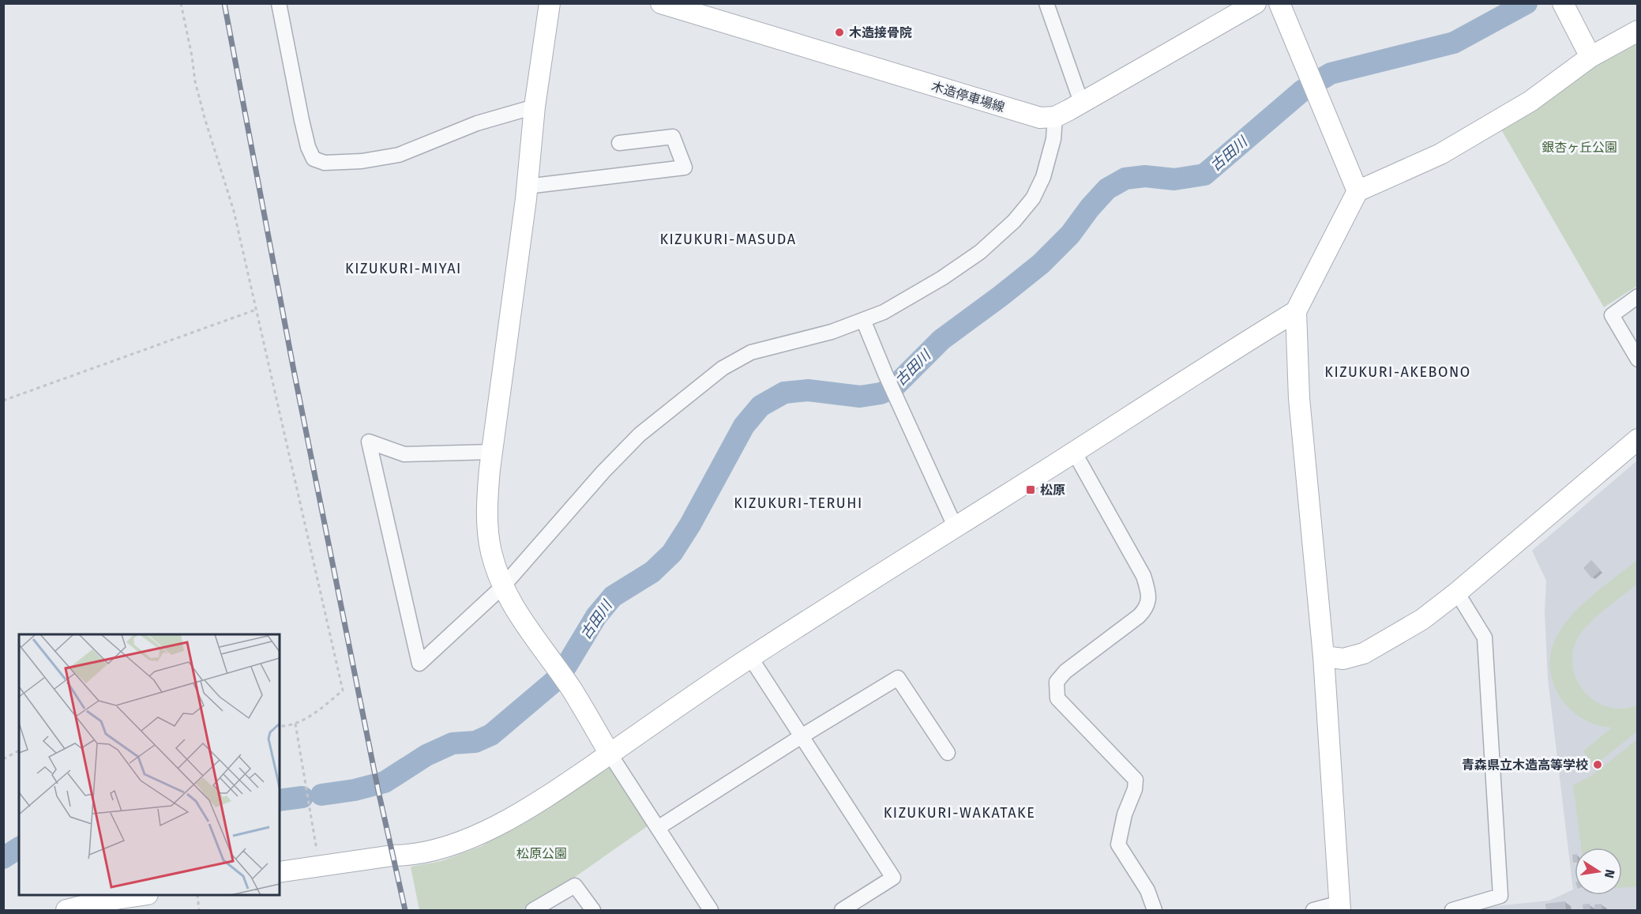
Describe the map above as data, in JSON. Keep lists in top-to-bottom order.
{
  "streets": {
    "street": ["木造停車場線"]
  },
  "districts": [
    "KIZUKURI-MASUDA",
    "KIZUKURI-MIYAI",
    "KIZUKURI-AKEBONO",
    "KIZUKURI-TERUHI",
    "KIZUKURI-WAKATAKE"
  ],
  "water": ["古田川"],
  "parks": ["銀杏ヶ丘公園", "松原公園"],
  "places": {
    "other": ["木造接骨院", "青森県立木造高等学校"],
    "transit": ["松原"]
  },
  "north": "right"
}
